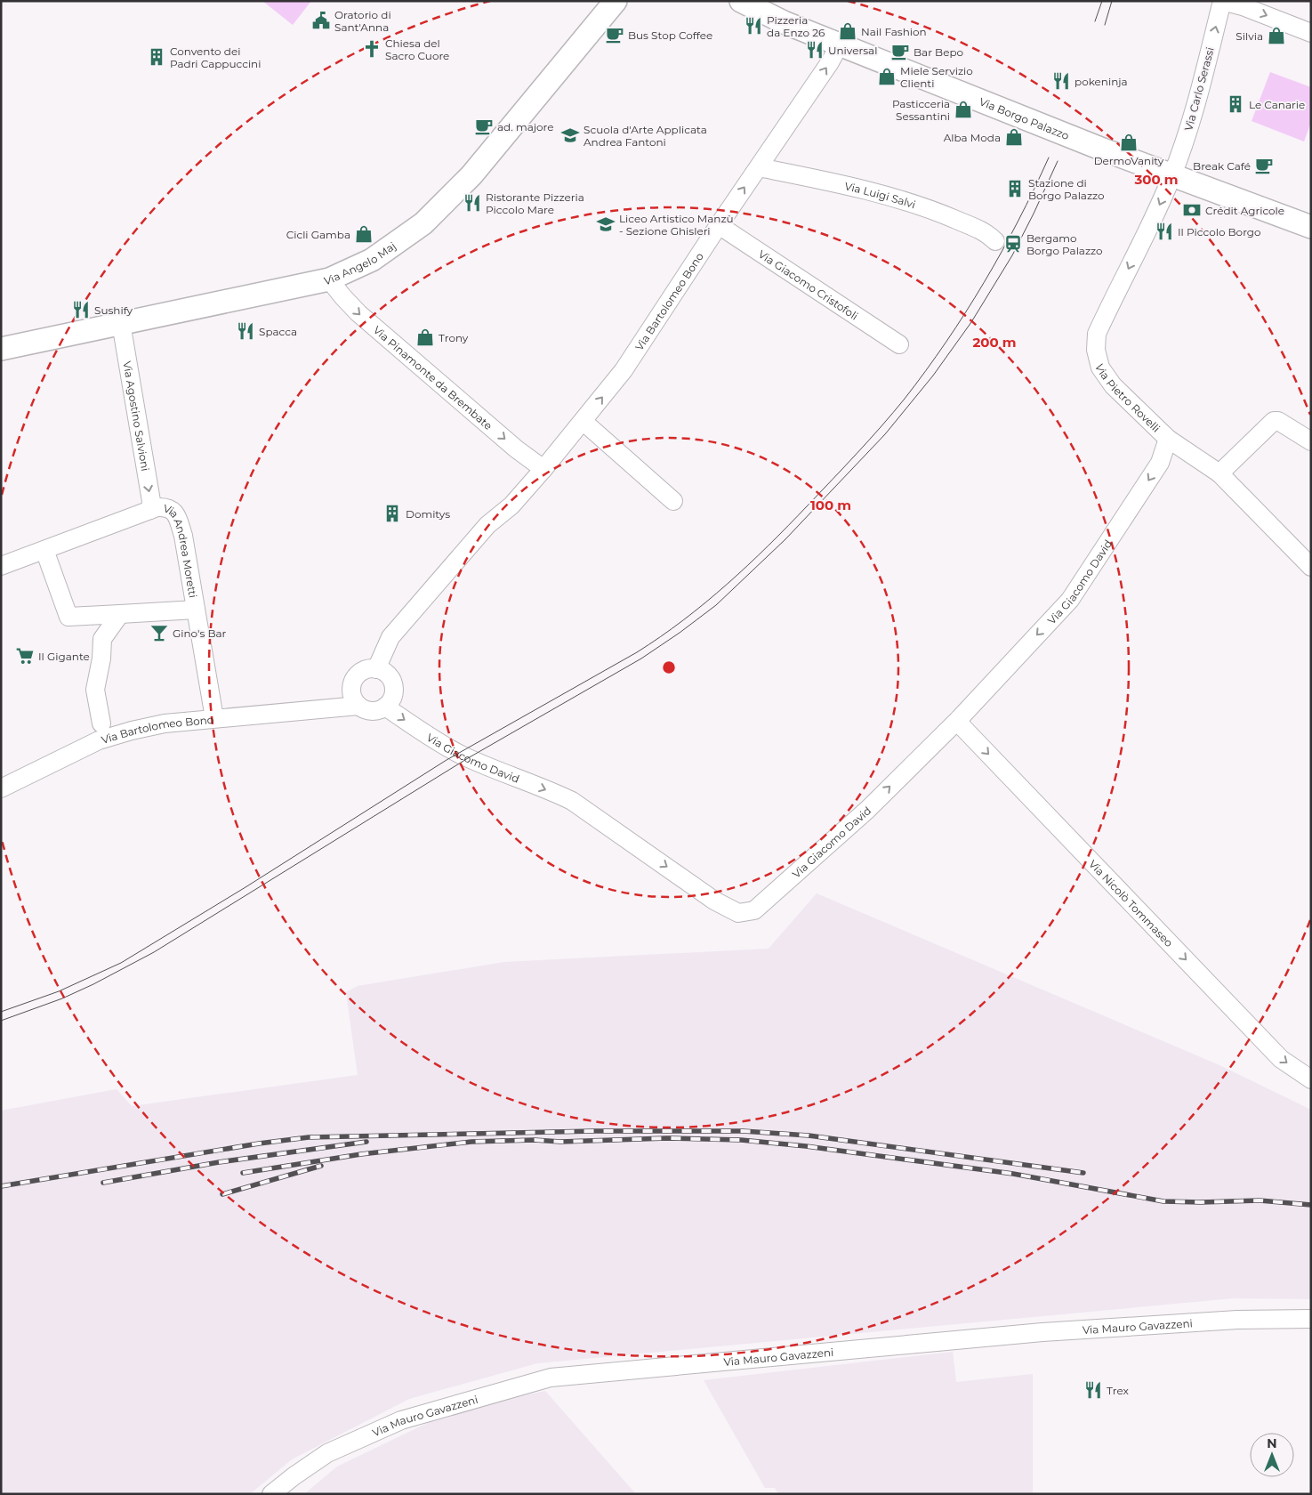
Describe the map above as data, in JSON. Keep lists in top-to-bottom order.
{
  "streets": {
    "main road": ["Via Borgo Palazzo", "Via Angelo Maj"],
    "street": [
      "Via Carlo Serassi",
      "Via Luigi Salvi",
      "Via Giacomo Cristofoli",
      "Via Bartolomeo Bono",
      "Via Pinamonte da Brembate",
      "Via Pietro Rovelli",
      "Via Agostino Salvioni",
      "Via Andrea Moretti",
      "Via Giacomo David",
      "Via Nicolò Tommaseo",
      "Via Mauro Gavazzeni"
    ]
  },
  "crossings": [
    ["Via Carlo Serassi", "Via Borgo Palazzo"],
    ["Via Carlo Serassi", "Via Pietro Rovelli"],
    ["Via Borgo Palazzo", "Via Bartolomeo Bono"],
    ["Via Borgo Palazzo", "Via Pietro Rovelli"],
    ["Via Luigi Salvi", "Via Bartolomeo Bono"],
    ["Via Angelo Maj", "Via Pinamonte da Brembate"],
    ["Via Angelo Maj", "Via Agostino Salvioni"],
    ["Via Giacomo Cristofoli", "Via Bartolomeo Bono"],
    ["Via Bartolomeo Bono", "Via Pinamonte da Brembate"],
    ["Via Bartolomeo Bono", "Via Andrea Moretti"],
    ["Via Bartolomeo Bono", "Via Giacomo David"],
    ["Via Pietro Rovelli", "Via Giacomo David"],
    ["Via Agostino Salvioni", "Via Andrea Moretti"],
    ["Via Giacomo David", "Via Nicolò Tommaseo"]
  ],
  "one_way": [
    "Via Carlo Serassi",
    "Via Bartolomeo Bono",
    "Via Pinamonte da Brembate",
    "Via Pietro Rovelli",
    "Via Agostino Salvioni",
    "Via Nicolò Tommaseo"
  ],
  "places": {
    "public building": ["Oratorio di Sant'Anna"],
    "restaurant": [
      "Pizzeria da Enzo 26",
      "Universal",
      "pokeninja",
      "Ristorante Pizzeria Piccolo Mare",
      "Il Piccolo Borgo",
      "Sushify",
      "Spacca",
      "Trex"
    ],
    "shop": [
      "Nail Fashion",
      "Silvia",
      "Miele Servizio Clienti",
      "Pasticceria Sessantini",
      "Alba Moda",
      "DermoVanity",
      "Cicli Gamba",
      "Trony"
    ],
    "cafe": [
      "Bus Stop Coffee",
      "Bar Bepo",
      "ad. majore",
      "Break Café"
    ],
    "church": ["Chiesa del Sacro Cuore"],
    "building": [
      "Convento dei Padri Cappuccini",
      "Le Canarie",
      "Stazione di Borgo Palazzo",
      "Domitys"
    ],
    "school or university": ["Scuola d'Arte Applicata Andrea Fantoni", "Liceo Artistico Manzù - Sezione Ghisleri"],
    "bank": ["Crédit Agricole"],
    "station": ["Bergamo Borgo Palazzo"],
    "bar": ["Gino's Bar"],
    "supermarket": ["Il Gigante"]
  },
  "north": "top",
  "rings": ["300 m", "200 m", "100 m"]
}
